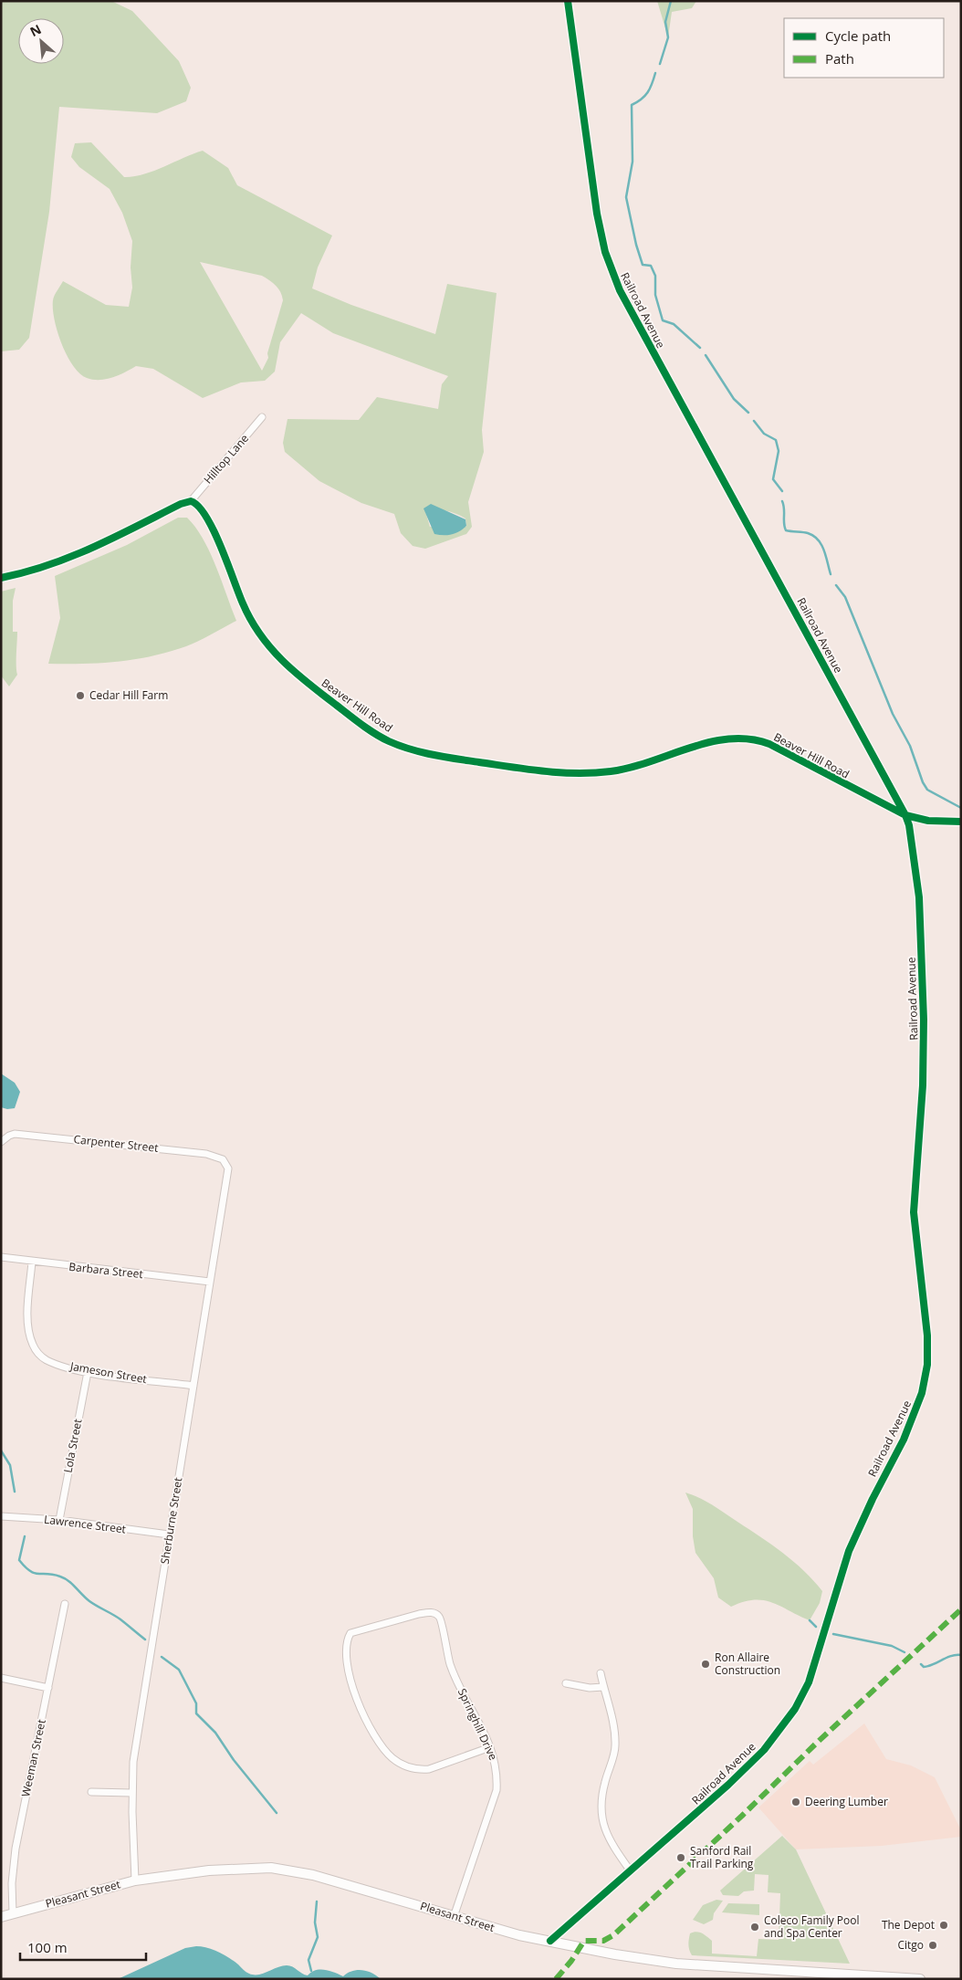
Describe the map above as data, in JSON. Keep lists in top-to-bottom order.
{
  "streets": {
    "main road": ["Pleasant Street"],
    "street": [
      "Railroad Avenue",
      "Hilltop Lane",
      "Beaver Hill Road",
      "Carpenter Street",
      "Barbara Street",
      "Jameson Street",
      "Lola Street",
      "Sherburne Street",
      "Lawrence Street",
      "Springhill Drive",
      "Weeman Street"
    ]
  },
  "crossings": [
    ["Railroad Avenue", "Beaver Hill Road"],
    ["Railroad Avenue", "Pleasant Street"],
    ["Hilltop Lane", "Beaver Hill Road"],
    ["Carpenter Street", "Sherburne Street"],
    ["Barbara Street", "Jameson Street"],
    ["Barbara Street", "Sherburne Street"],
    ["Jameson Street", "Lola Street"],
    ["Jameson Street", "Sherburne Street"],
    ["Lola Street", "Lawrence Street"],
    ["Sherburne Street", "Lawrence Street"],
    ["Sherburne Street", "Pleasant Street"],
    ["Springhill Drive", "Pleasant Street"],
    ["Weeman Street", "Pleasant Street"]
  ],
  "places": [
    "Cedar Hill Farm",
    "Ron Allaire Construction",
    "Deering Lumber",
    "Sanford Rail Trail Parking",
    "The Depot",
    "Coleco Family Pool and Spa Center",
    "Citgo"
  ],
  "legend": ["Cycle path", "Path"],
  "scale_bar": "100 m",
  "north": "top left"
}
